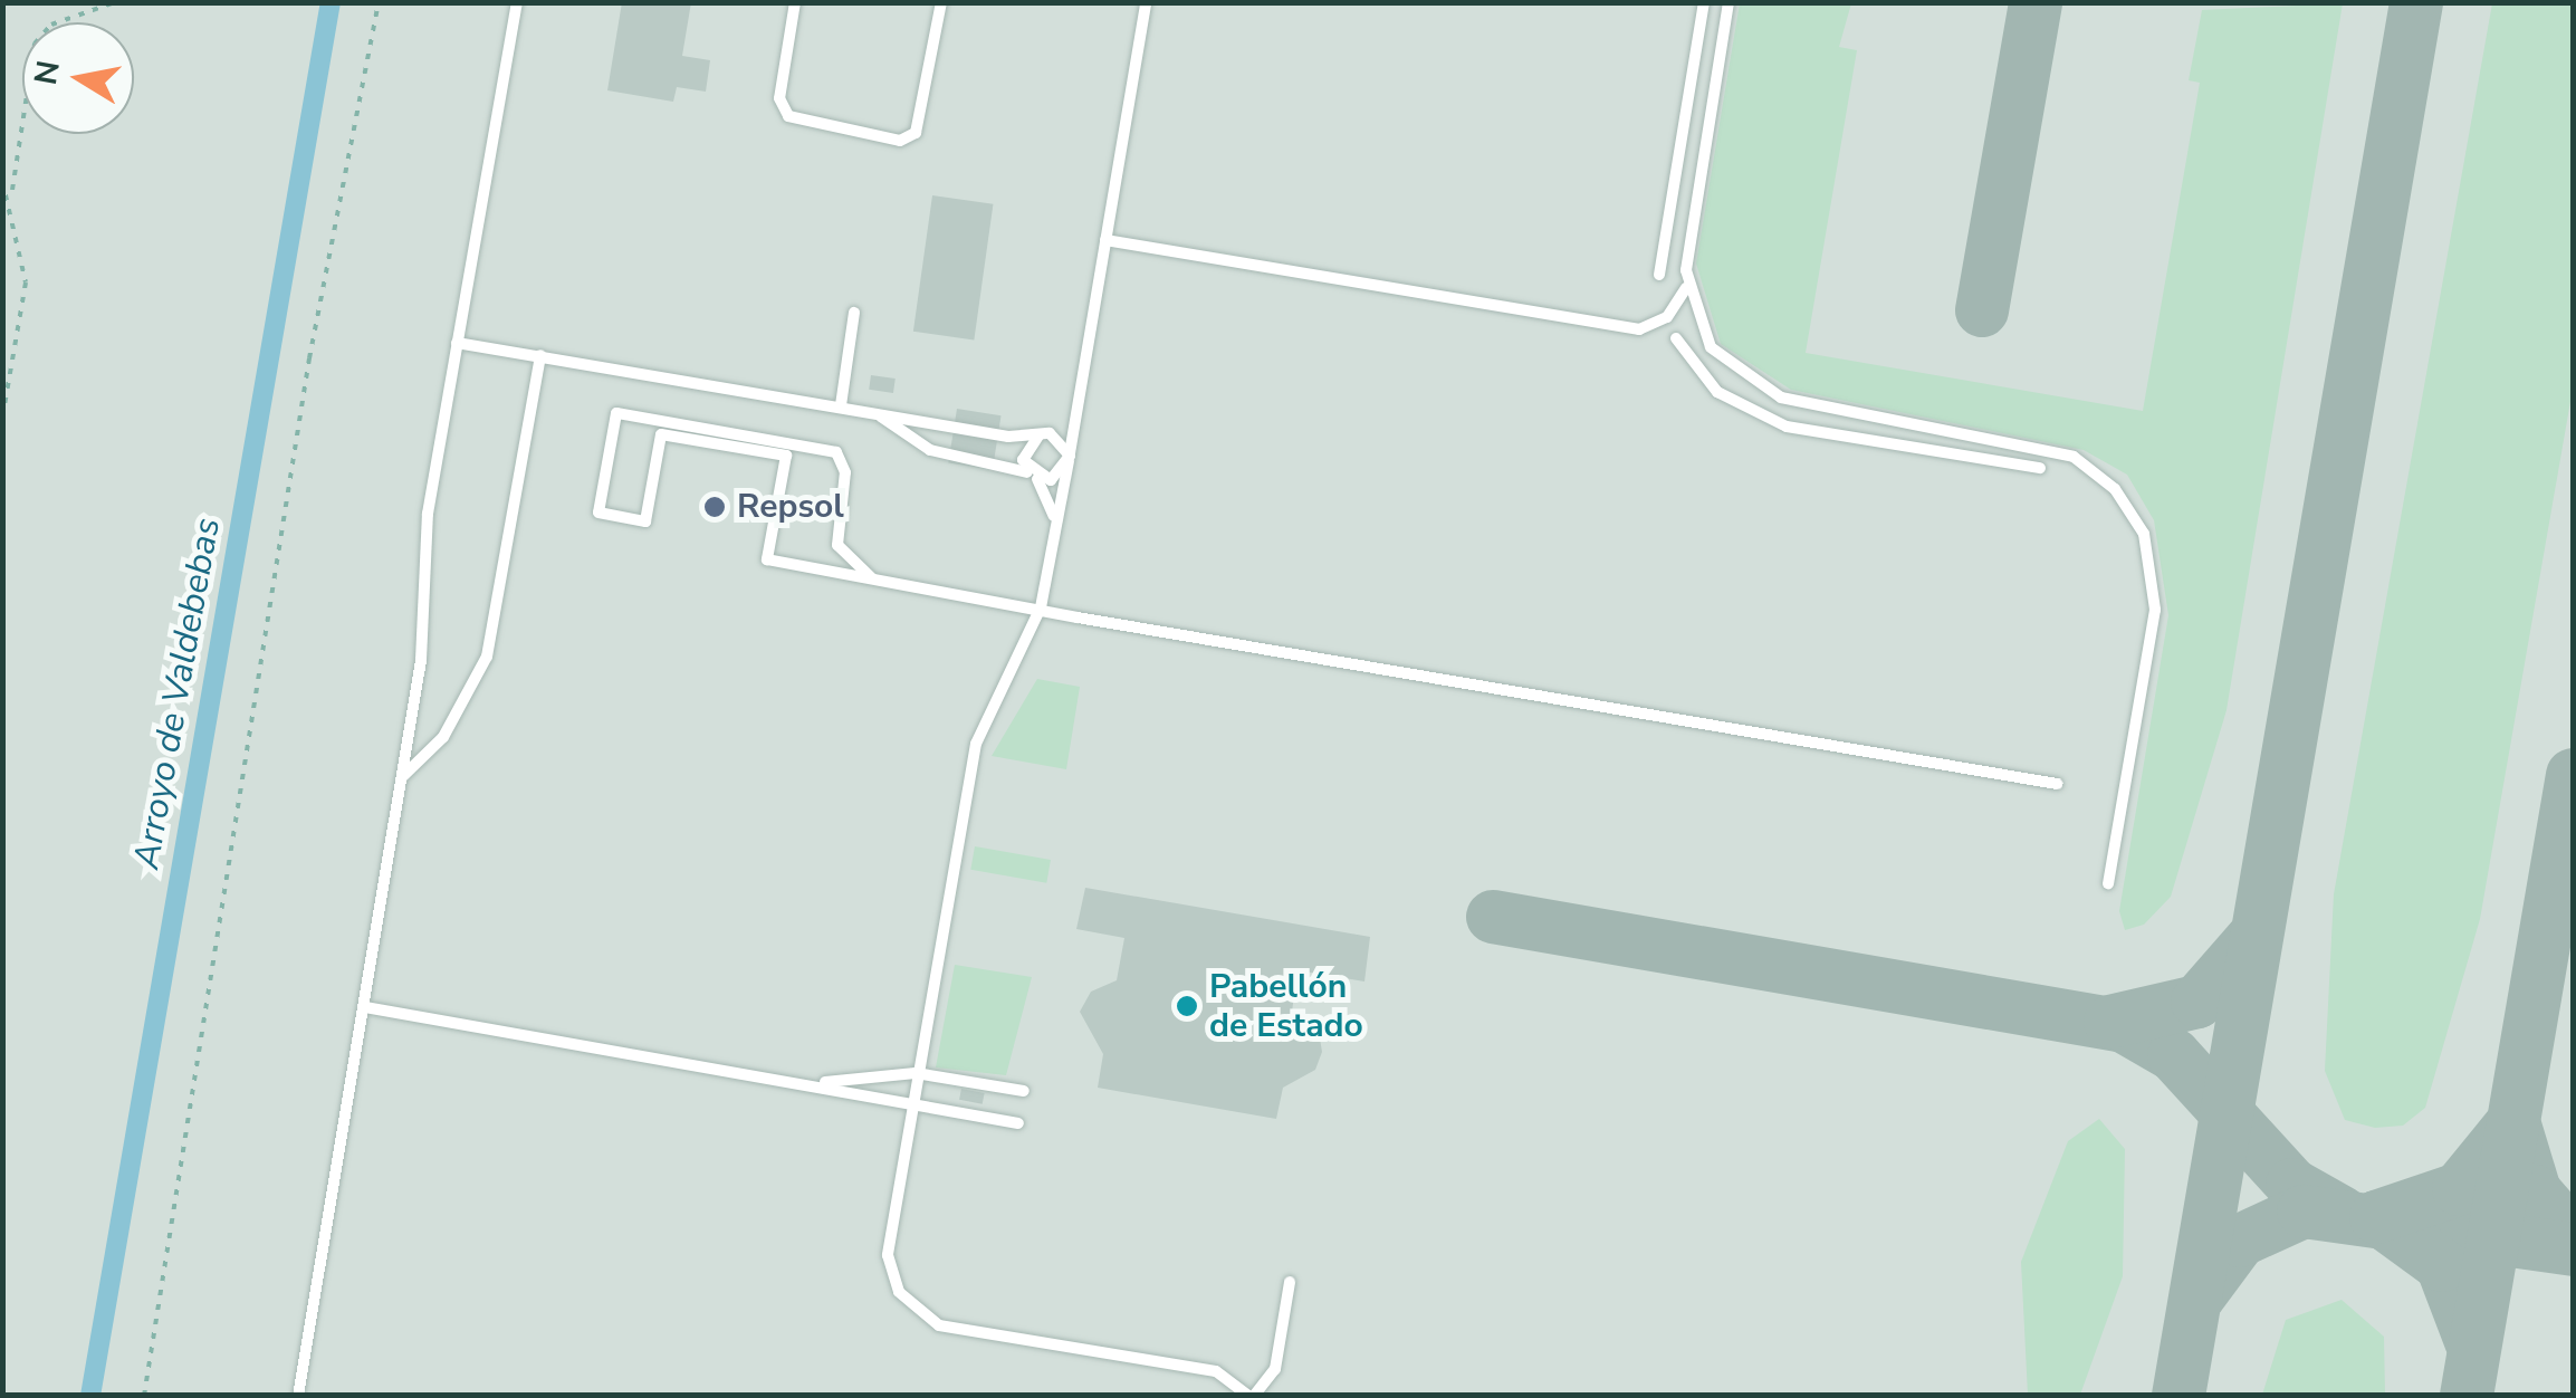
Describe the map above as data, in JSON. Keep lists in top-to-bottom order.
{
  "water": ["Arroyo de Valdebebas"],
  "places": ["Repsol", "Pabellón de Estado"],
  "north": "left"
}
